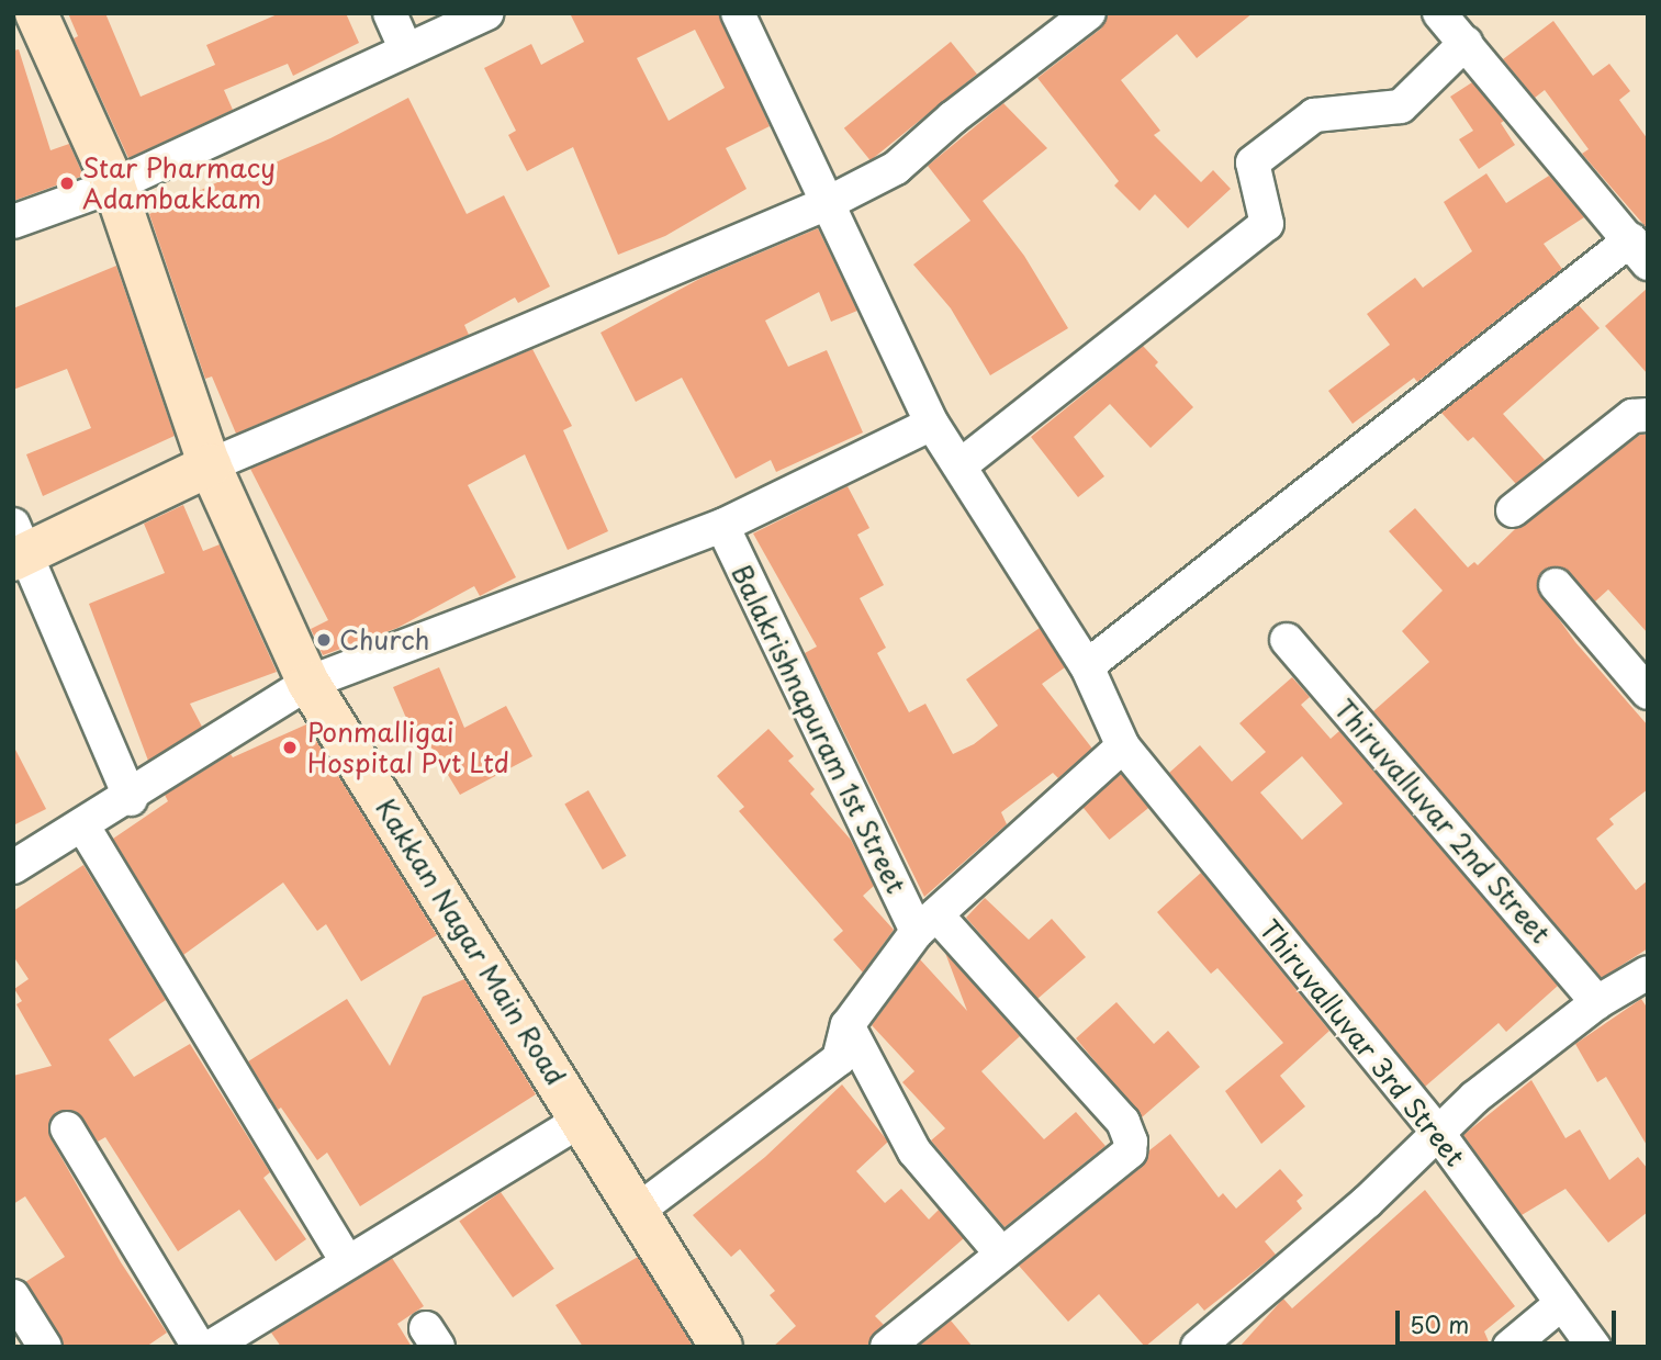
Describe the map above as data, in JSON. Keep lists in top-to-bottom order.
{
  "streets": {
    "street": [
      "Balakrishnapuram 1st Street",
      "Thiruvalluvar 2nd Street",
      "Kakkan Nagar Main Road",
      "Thiruvalluvar 3rd Street"
    ]
  },
  "places": ["Star Pharmacy Adambakkam", "Church", "Ponmalligai Hospital Pvt Ltd"],
  "scale_bar": "50 m"
}
